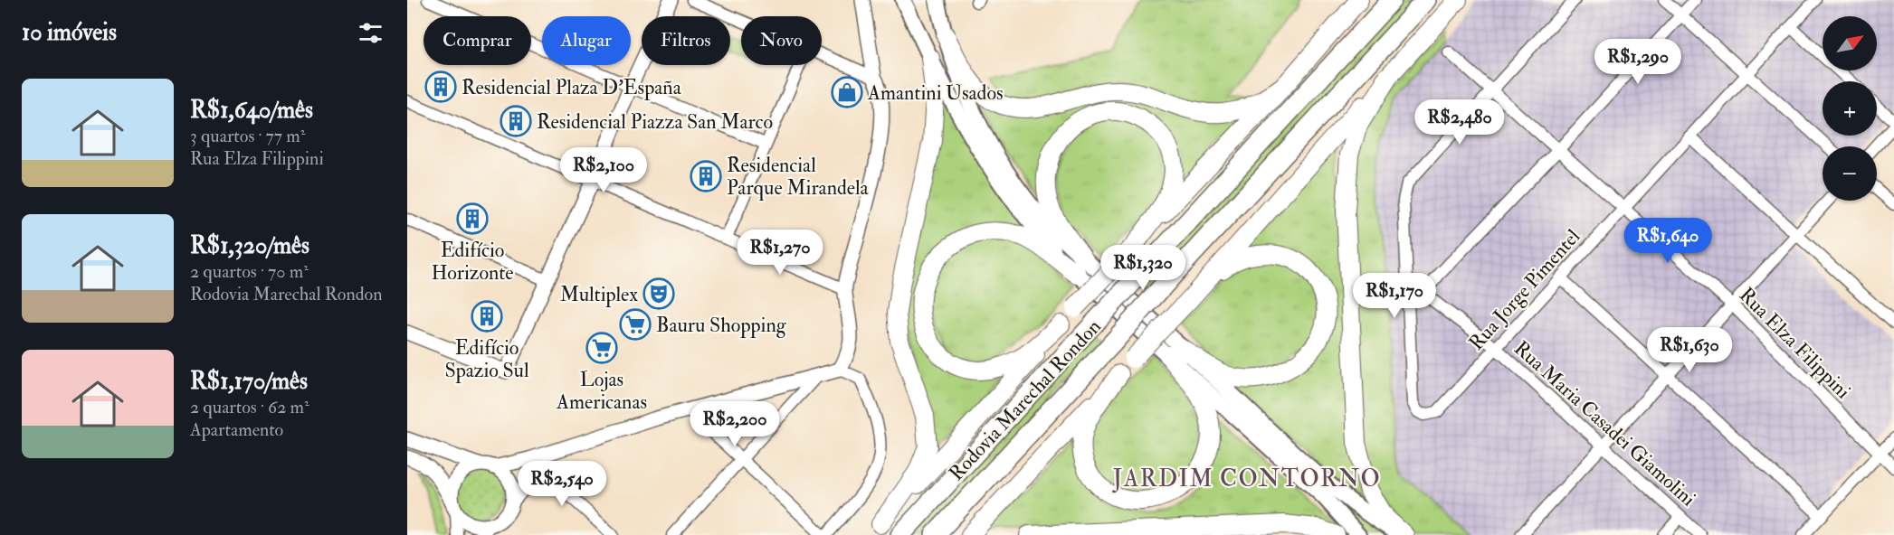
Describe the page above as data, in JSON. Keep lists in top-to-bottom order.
{
  "streets": {
    "highway": ["Rodovia Marechal Rondon"],
    "street": ["Rua Jorge Pimentel", "Rua Elza Filippini", "Rua Maria Casadei Giamolini"]
  },
  "crossings": [
    ["Rua Jorge Pimentel", "Rua Elza Filippini"],
    ["Rua Jorge Pimentel", "Rua Maria Casadei Giamolini"]
  ],
  "districts": ["JARDIM CONTORNO"],
  "places": {
    "building": [
      "Residencial Plaza D'España",
      "Residencial Piazza San Marco",
      "Residencial Parque Mirandela",
      "Edifício Horizonte",
      "Edifício Spazio Sul"
    ],
    "shop": ["Amantini Usados"],
    "theatre": ["Multiplex"],
    "supermarket": ["Bauru Shopping", "Lojas Americanas"]
  },
  "north": "top right",
  "page": {
    "heading": "10 imóveis",
    "map_buttons": ["+", "−"],
    "chip": [
      "Comprar",
      "Alugar",
      "Filtros",
      "Novo"
    ],
    "price": [
      "R$1,290",
      "R$2,480",
      "R$2,100",
      "R$1,640",
      "R$1,270",
      "R$1,320",
      "R$1,170",
      "R$1,630",
      "R$2,200",
      "R$2,540"
    ],
    "list": [
      {
        "name": "R$1,640/mês",
        "note": "3 quartos · 77 m² · Rua Elza Filippini"
      },
      {
        "name": "R$1,320/mês",
        "note": "2 quartos · 70 m² · Rodovia Marechal Rondon"
      },
      {
        "name": "R$1,170/mês",
        "note": "2 quartos · 62 m² · Apartamento"
      }
    ]
  }
}
